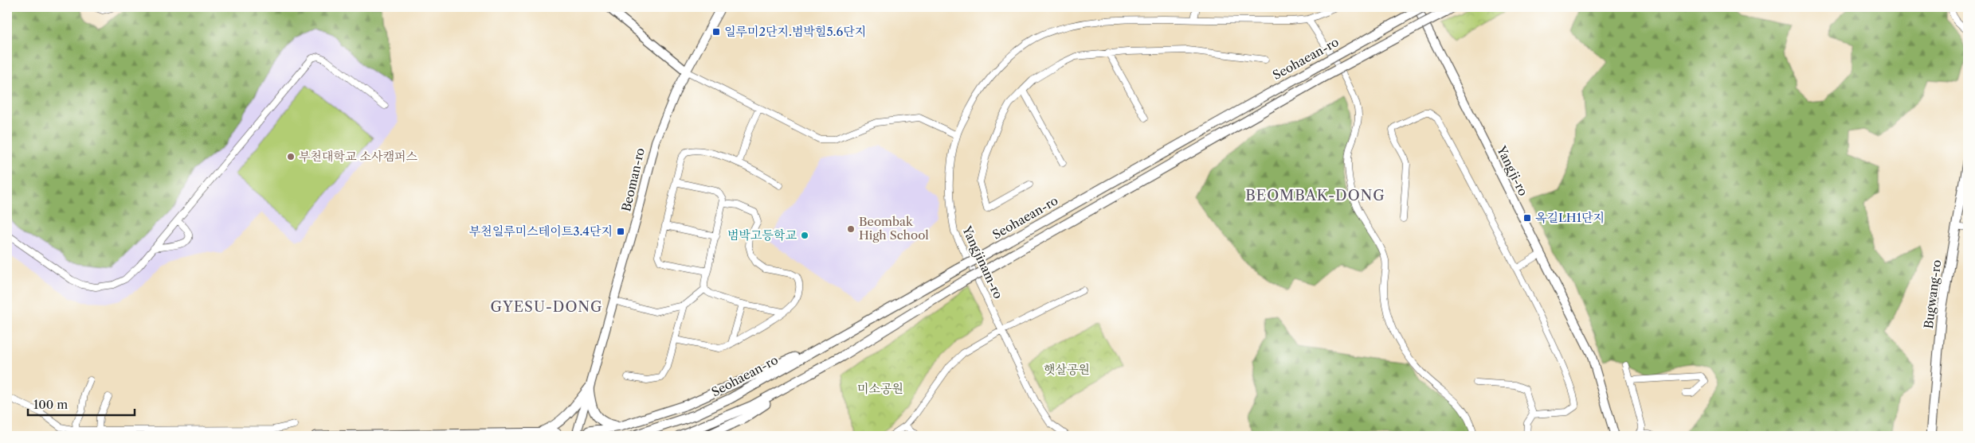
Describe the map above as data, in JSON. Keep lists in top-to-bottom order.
{
  "streets": {
    "main road": ["Seohaean-ro", "Bugwang-ro"],
    "street": ["Yangji-ro", "Beoman-ro", "Yangjinam-ro"]
  },
  "districts": ["BEOMBAK-DONG", "GYESU-DONG"],
  "parks": ["햇살공원", "미소공원"],
  "places": {
    "transit": ["일루미2단지.범박힐5.6단지", "옥길LH1단지", "부천일루미스테이트3.4단지"],
    "other": ["부천대학교 소사캠퍼스", "Beombak High School", "범박고등학교"]
  },
  "scale_bar": "100 m"
}
